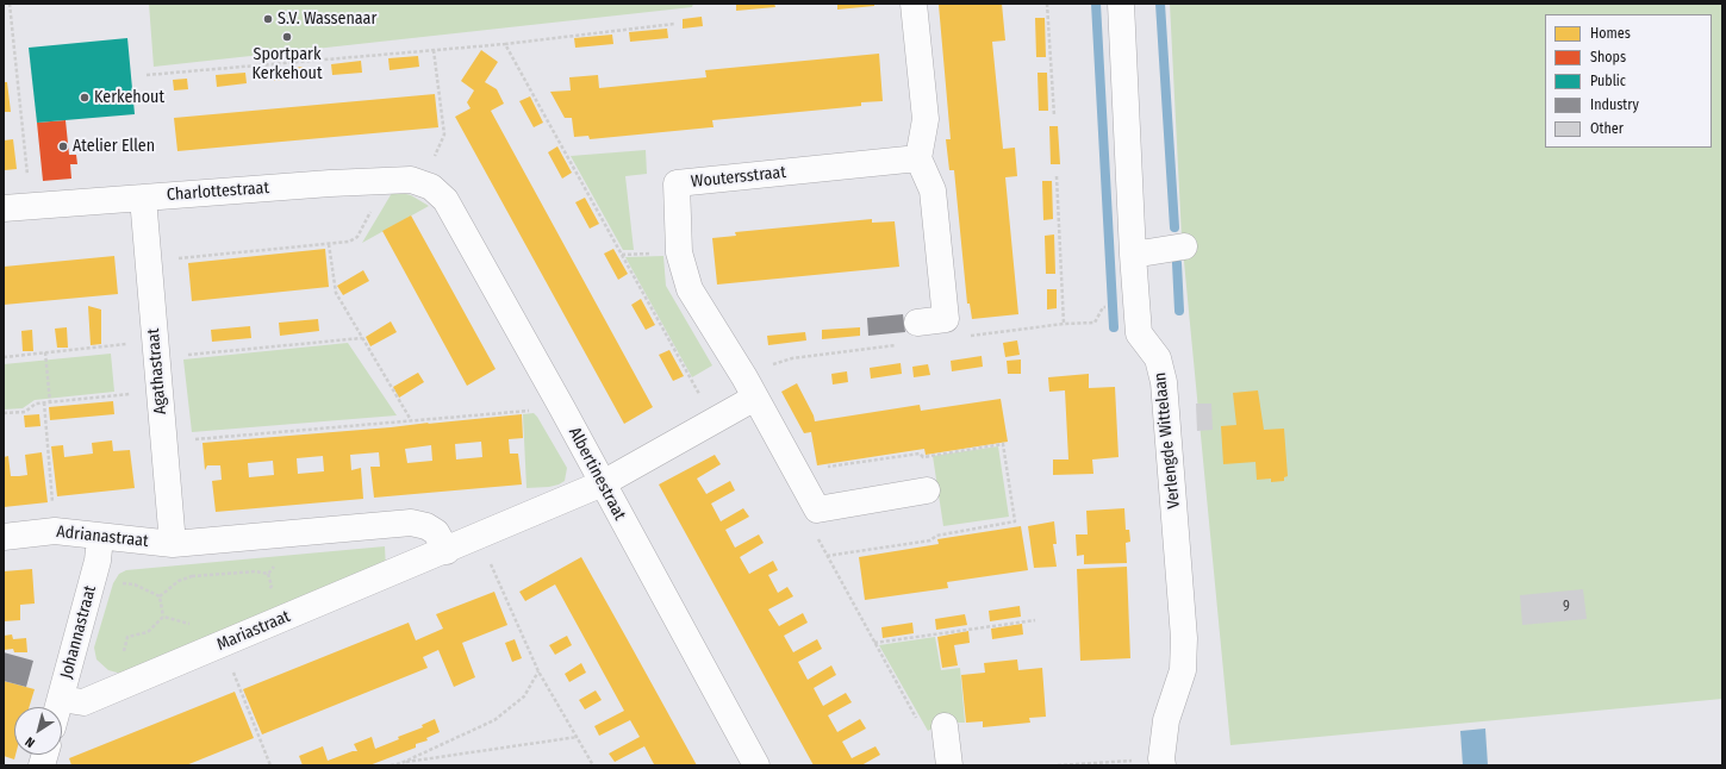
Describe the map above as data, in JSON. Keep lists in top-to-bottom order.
{
  "streets": {
    "street": [
      "Woutersstraat",
      "Charlottestraat",
      "Agathastraat",
      "Verlengde Wittelaan",
      "Albertinestraat",
      "Adrianastraat",
      "Mariastraat",
      "Johannastraat"
    ]
  },
  "crossings": [
    ["Charlottestraat", "Agathastraat"],
    ["Charlottestraat", "Albertinestraat"],
    ["Agathastraat", "Adrianastraat"],
    ["Albertinestraat", "Mariastraat"],
    ["Adrianastraat", "Johannastraat"],
    ["Mariastraat", "Johannastraat"]
  ],
  "places": [
    "S.V. Wassenaar",
    "Sportpark Kerkehout",
    "Kerkehout",
    "Atelier Ellen"
  ],
  "house_numbers": ["9"],
  "legend": [
    "Homes",
    "Shops",
    "Public",
    "Industry",
    "Other"
  ],
  "north": "bottom left"
}
